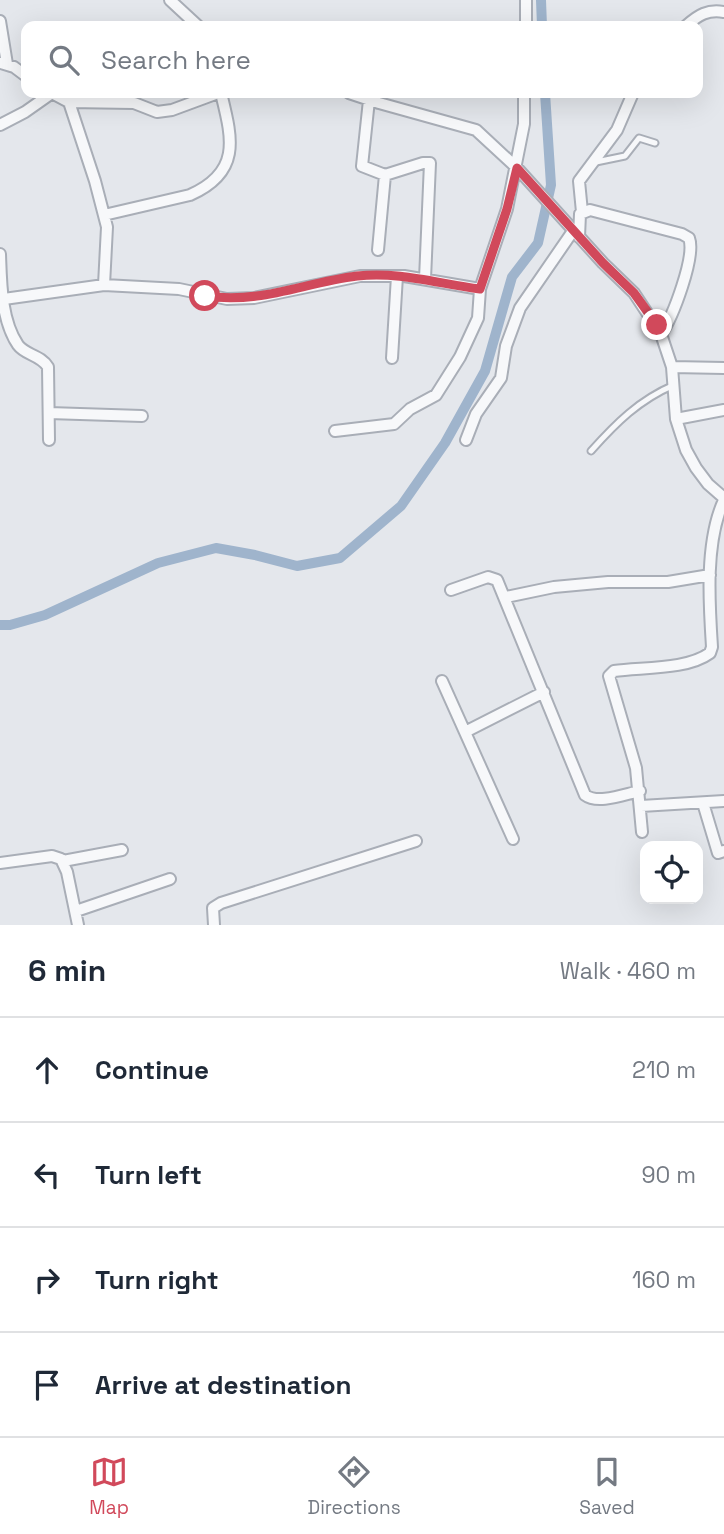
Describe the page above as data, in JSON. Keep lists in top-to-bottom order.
{
  "page": {
    "search": "Search here",
    "heading": ["6 min", "Walk · 460 m"],
    "list": [
      ["Continue", "210 m"],
      ["Turn left", "90 m"],
      ["Turn right", "160 m"],
      "Arrive at destination"
    ],
    "nav": ["Map", "Directions", "Saved"]
  }
}
